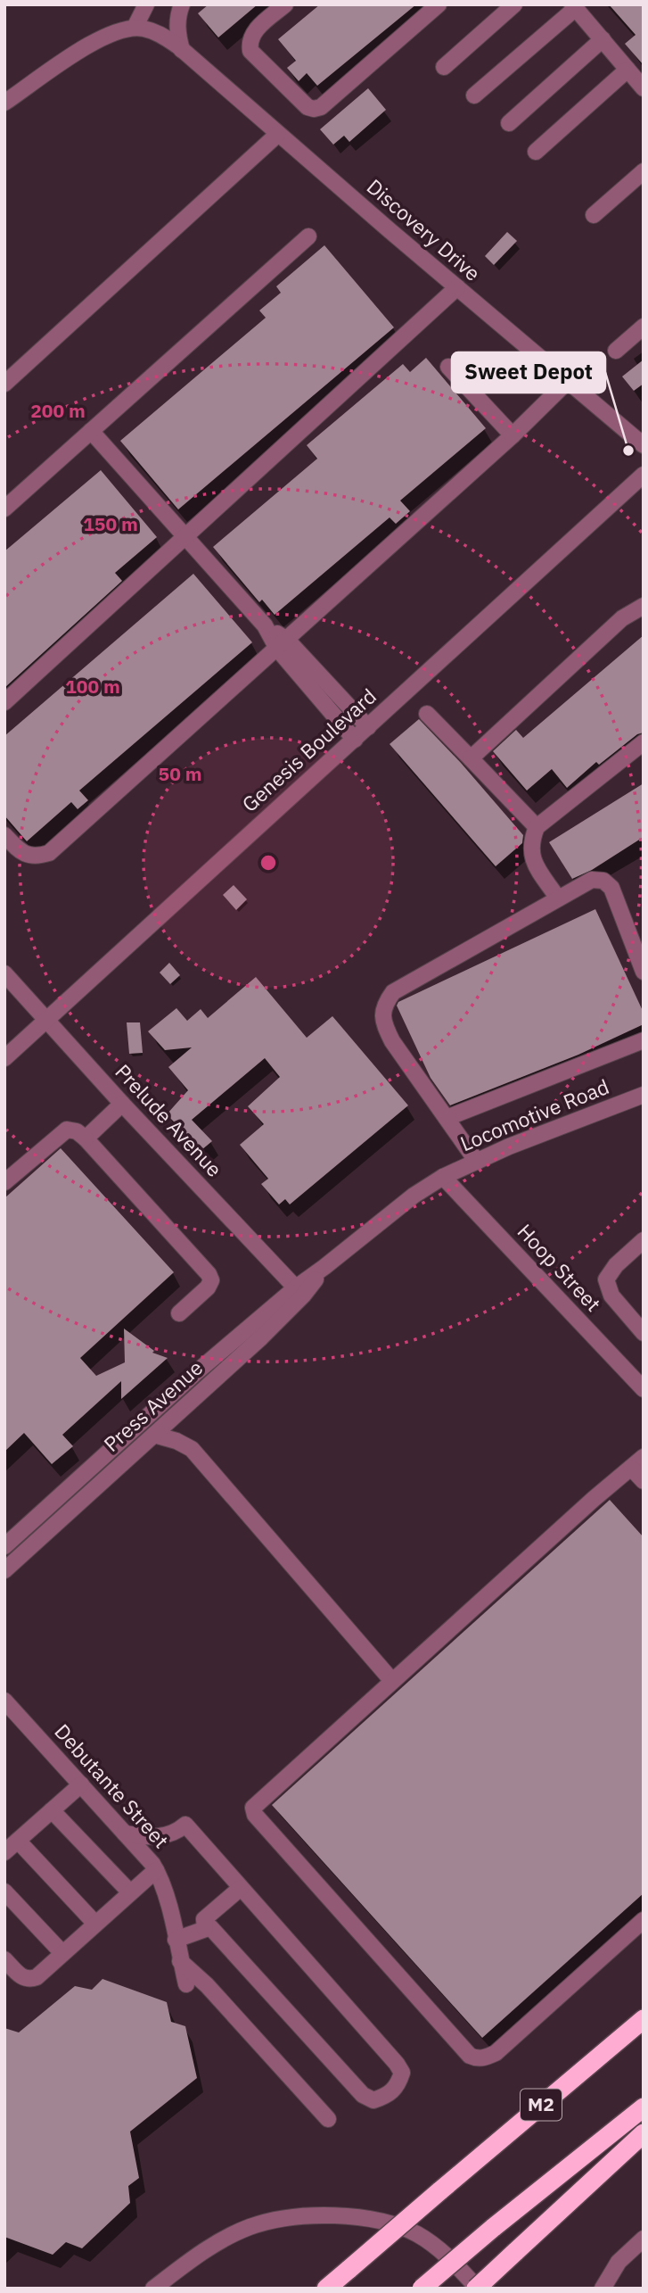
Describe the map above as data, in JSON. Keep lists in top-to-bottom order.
{
  "streets": {
    "highway": ["M2"],
    "street": [
      "Discovery Drive",
      "Genesis Boulevard",
      "Locomotive Road",
      "Prelude Avenue",
      "Hoop Street",
      "Press Avenue",
      "Debutante Street"
    ]
  },
  "crossings": [
    ["Genesis Boulevard", "Prelude Avenue"],
    ["Locomotive Road", "Hoop Street"],
    ["Locomotive Road", "Press Avenue"],
    ["Prelude Avenue", "Press Avenue"],
    ["Hoop Street", "Press Avenue"]
  ],
  "places": ["Sweet Depot"],
  "rings": [
    "200 m",
    "150 m",
    "100 m",
    "50 m"
  ]
}
